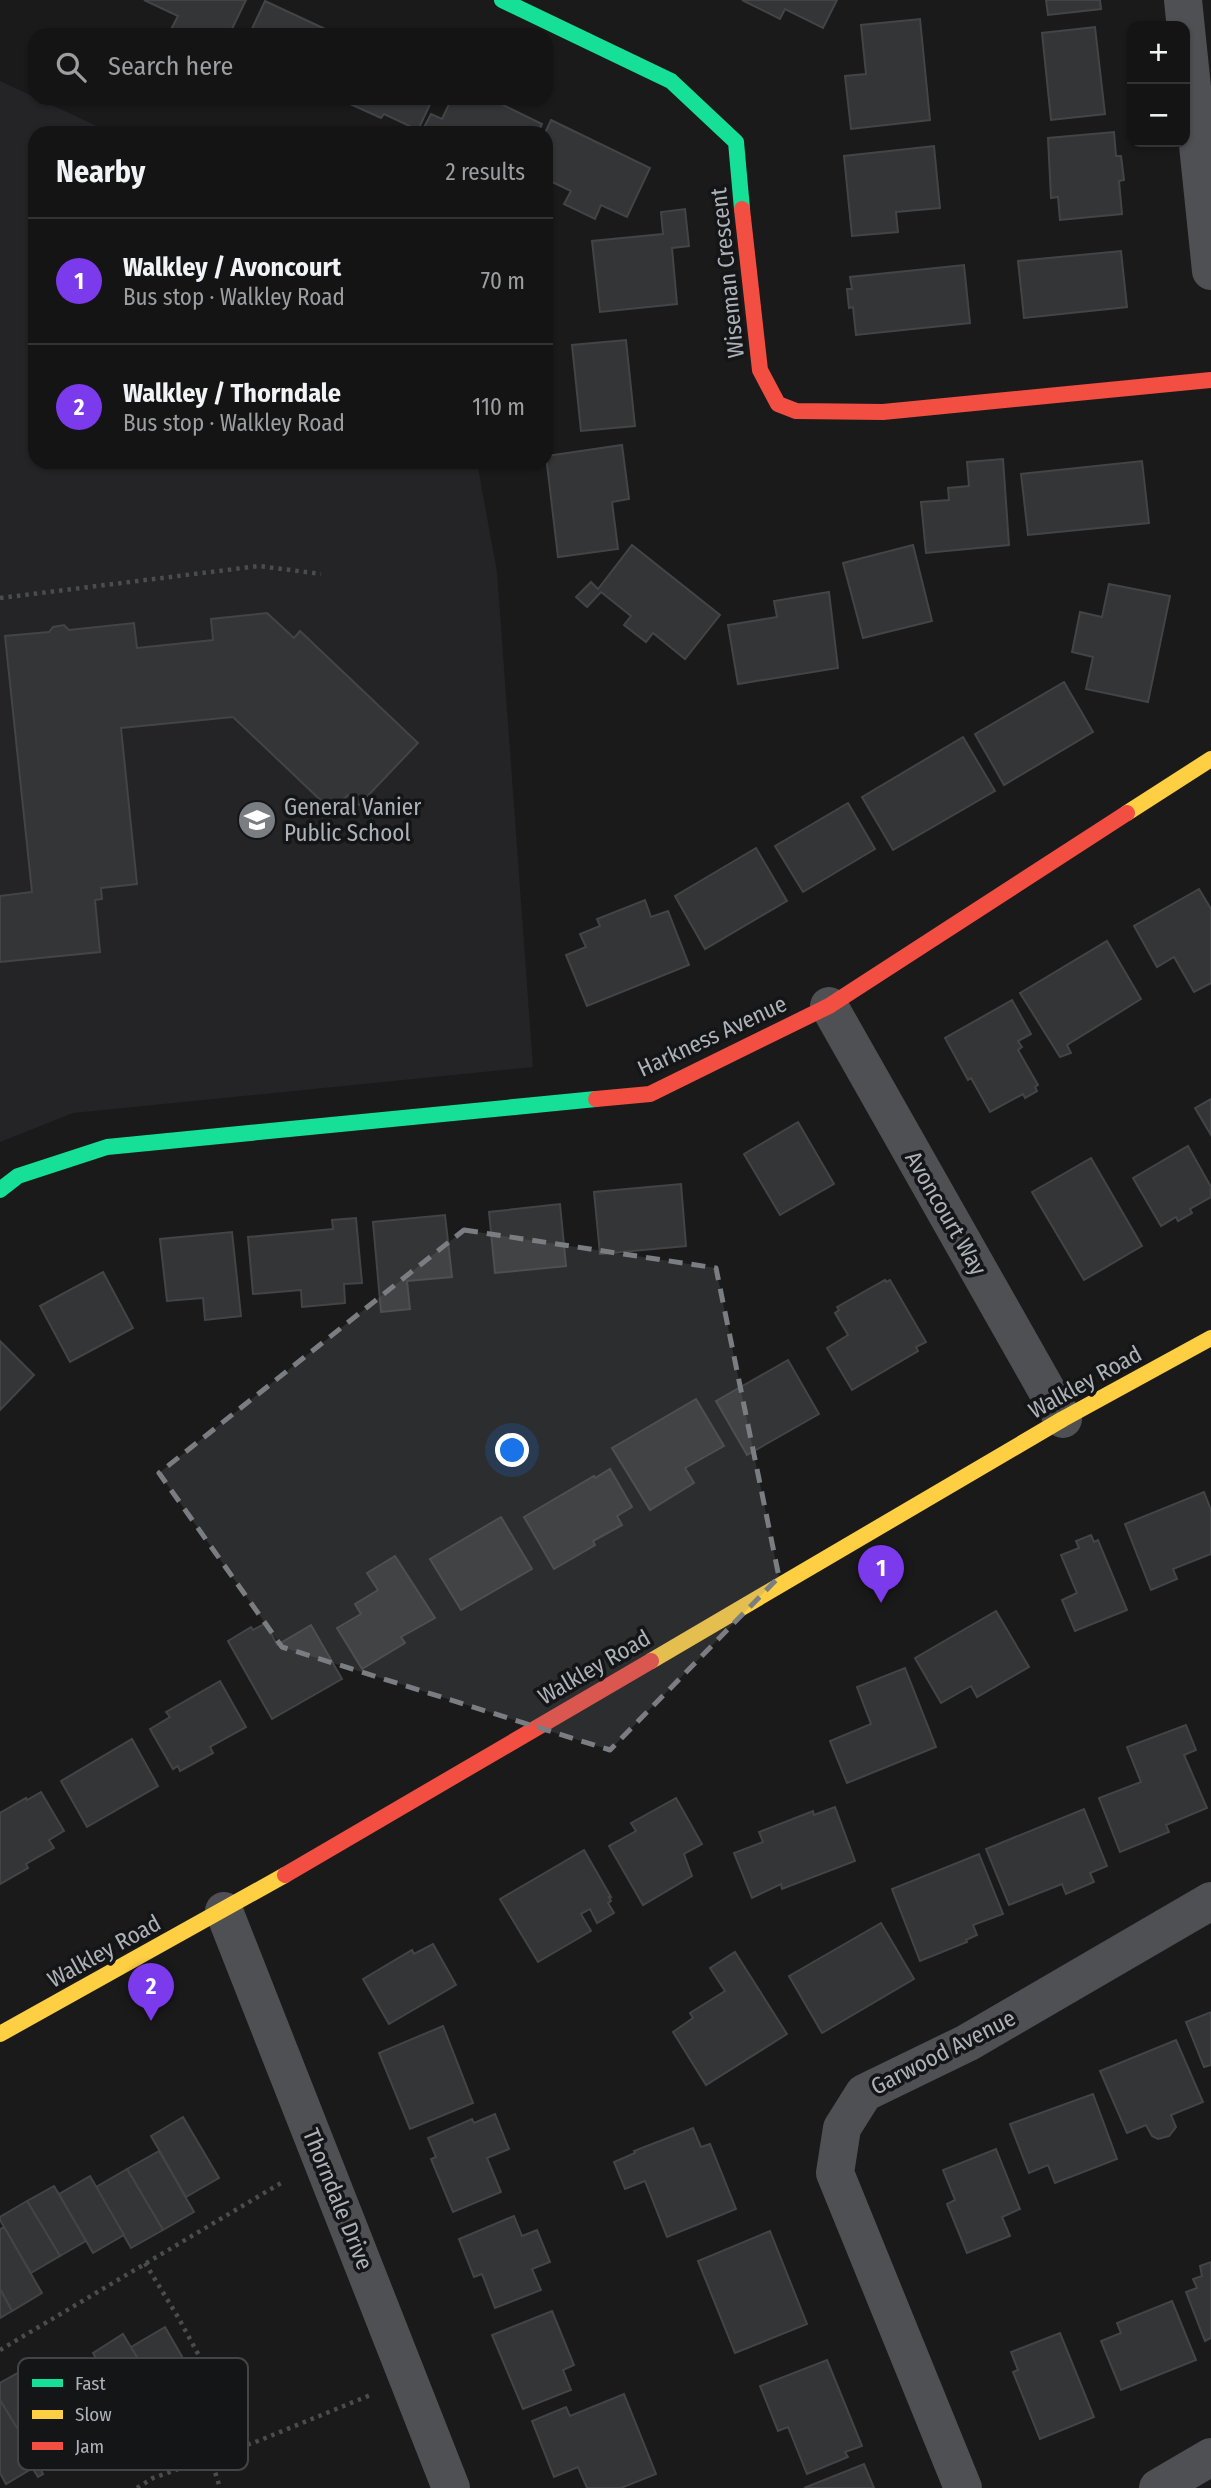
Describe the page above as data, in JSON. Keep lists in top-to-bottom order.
{
  "streets": {
    "street": [
      "Wiseman Crescent",
      "Harkness Avenue",
      "Avoncourt Way",
      "Walkley Road",
      "Garwood Avenue",
      "Thorndale Drive"
    ]
  },
  "crossings": [
    ["Harkness Avenue", "Avoncourt Way"],
    ["Avoncourt Way", "Walkley Road"],
    ["Walkley Road", "Thorndale Drive"]
  ],
  "places": {
    "school or university": ["General Vanier Public School"]
  },
  "legend": ["Fast", "Slow", "Jam"],
  "page": {
    "map_buttons": ["+", "−"],
    "search": "Search here",
    "heading": ["Nearby", "2 results"],
    "list": [
      {
        "mark": "1",
        "name": "Walkley / Avoncourt",
        "note": "Bus stop · Walkley Road",
        "value": "70 m"
      },
      {
        "mark": "2",
        "name": "Walkley / Thorndale",
        "note": "Bus stop · Walkley Road",
        "value": "110 m"
      }
    ],
    "pins": ["1", "2"]
  }
}
